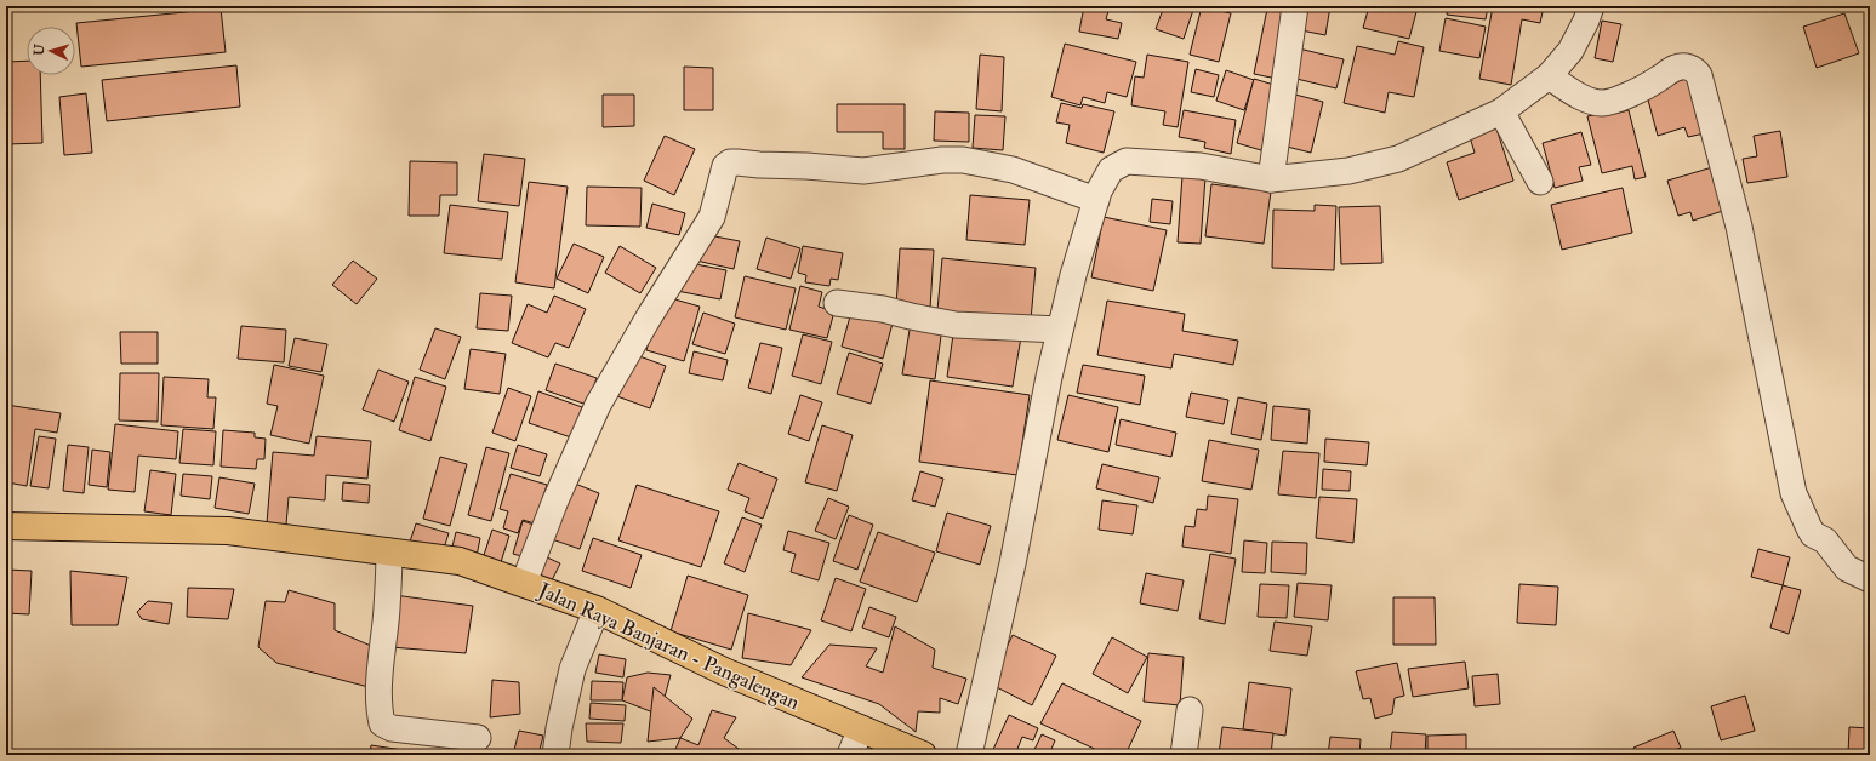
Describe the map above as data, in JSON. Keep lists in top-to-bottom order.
{
  "streets": {
    "main road": ["Jalan Raya Banjaran - Pangalengan"]
  },
  "north": "left"
}
